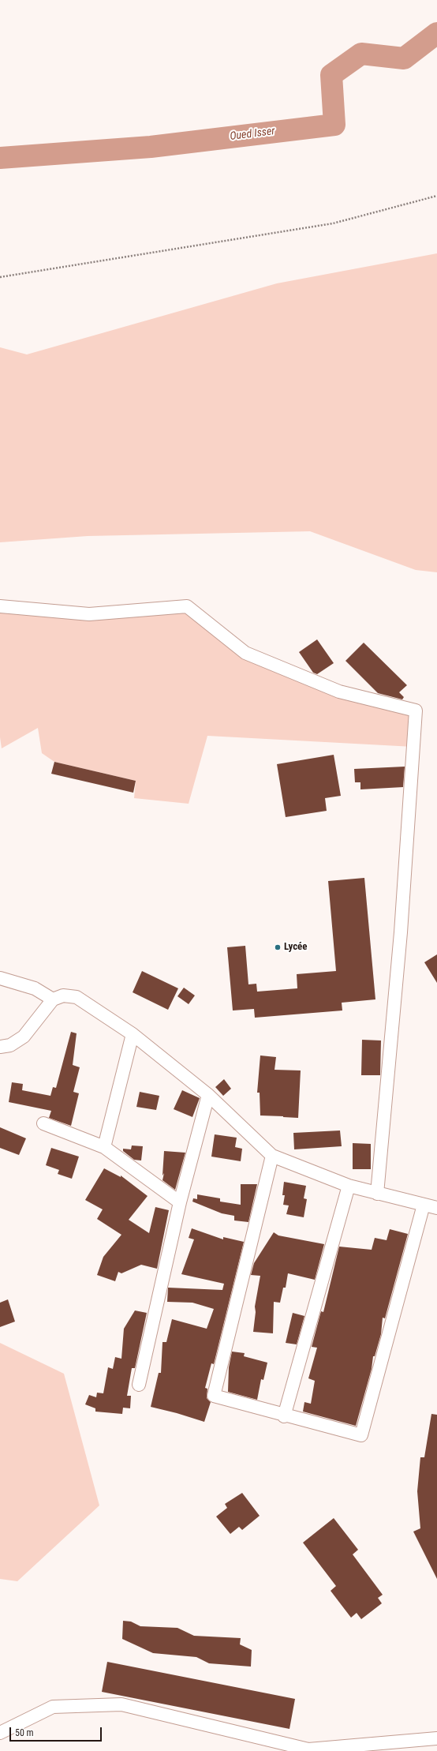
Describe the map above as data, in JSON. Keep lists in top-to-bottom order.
{
  "water": ["Oued Isser"],
  "places": ["Lycée"],
  "scale_bar": "50 m"
}
